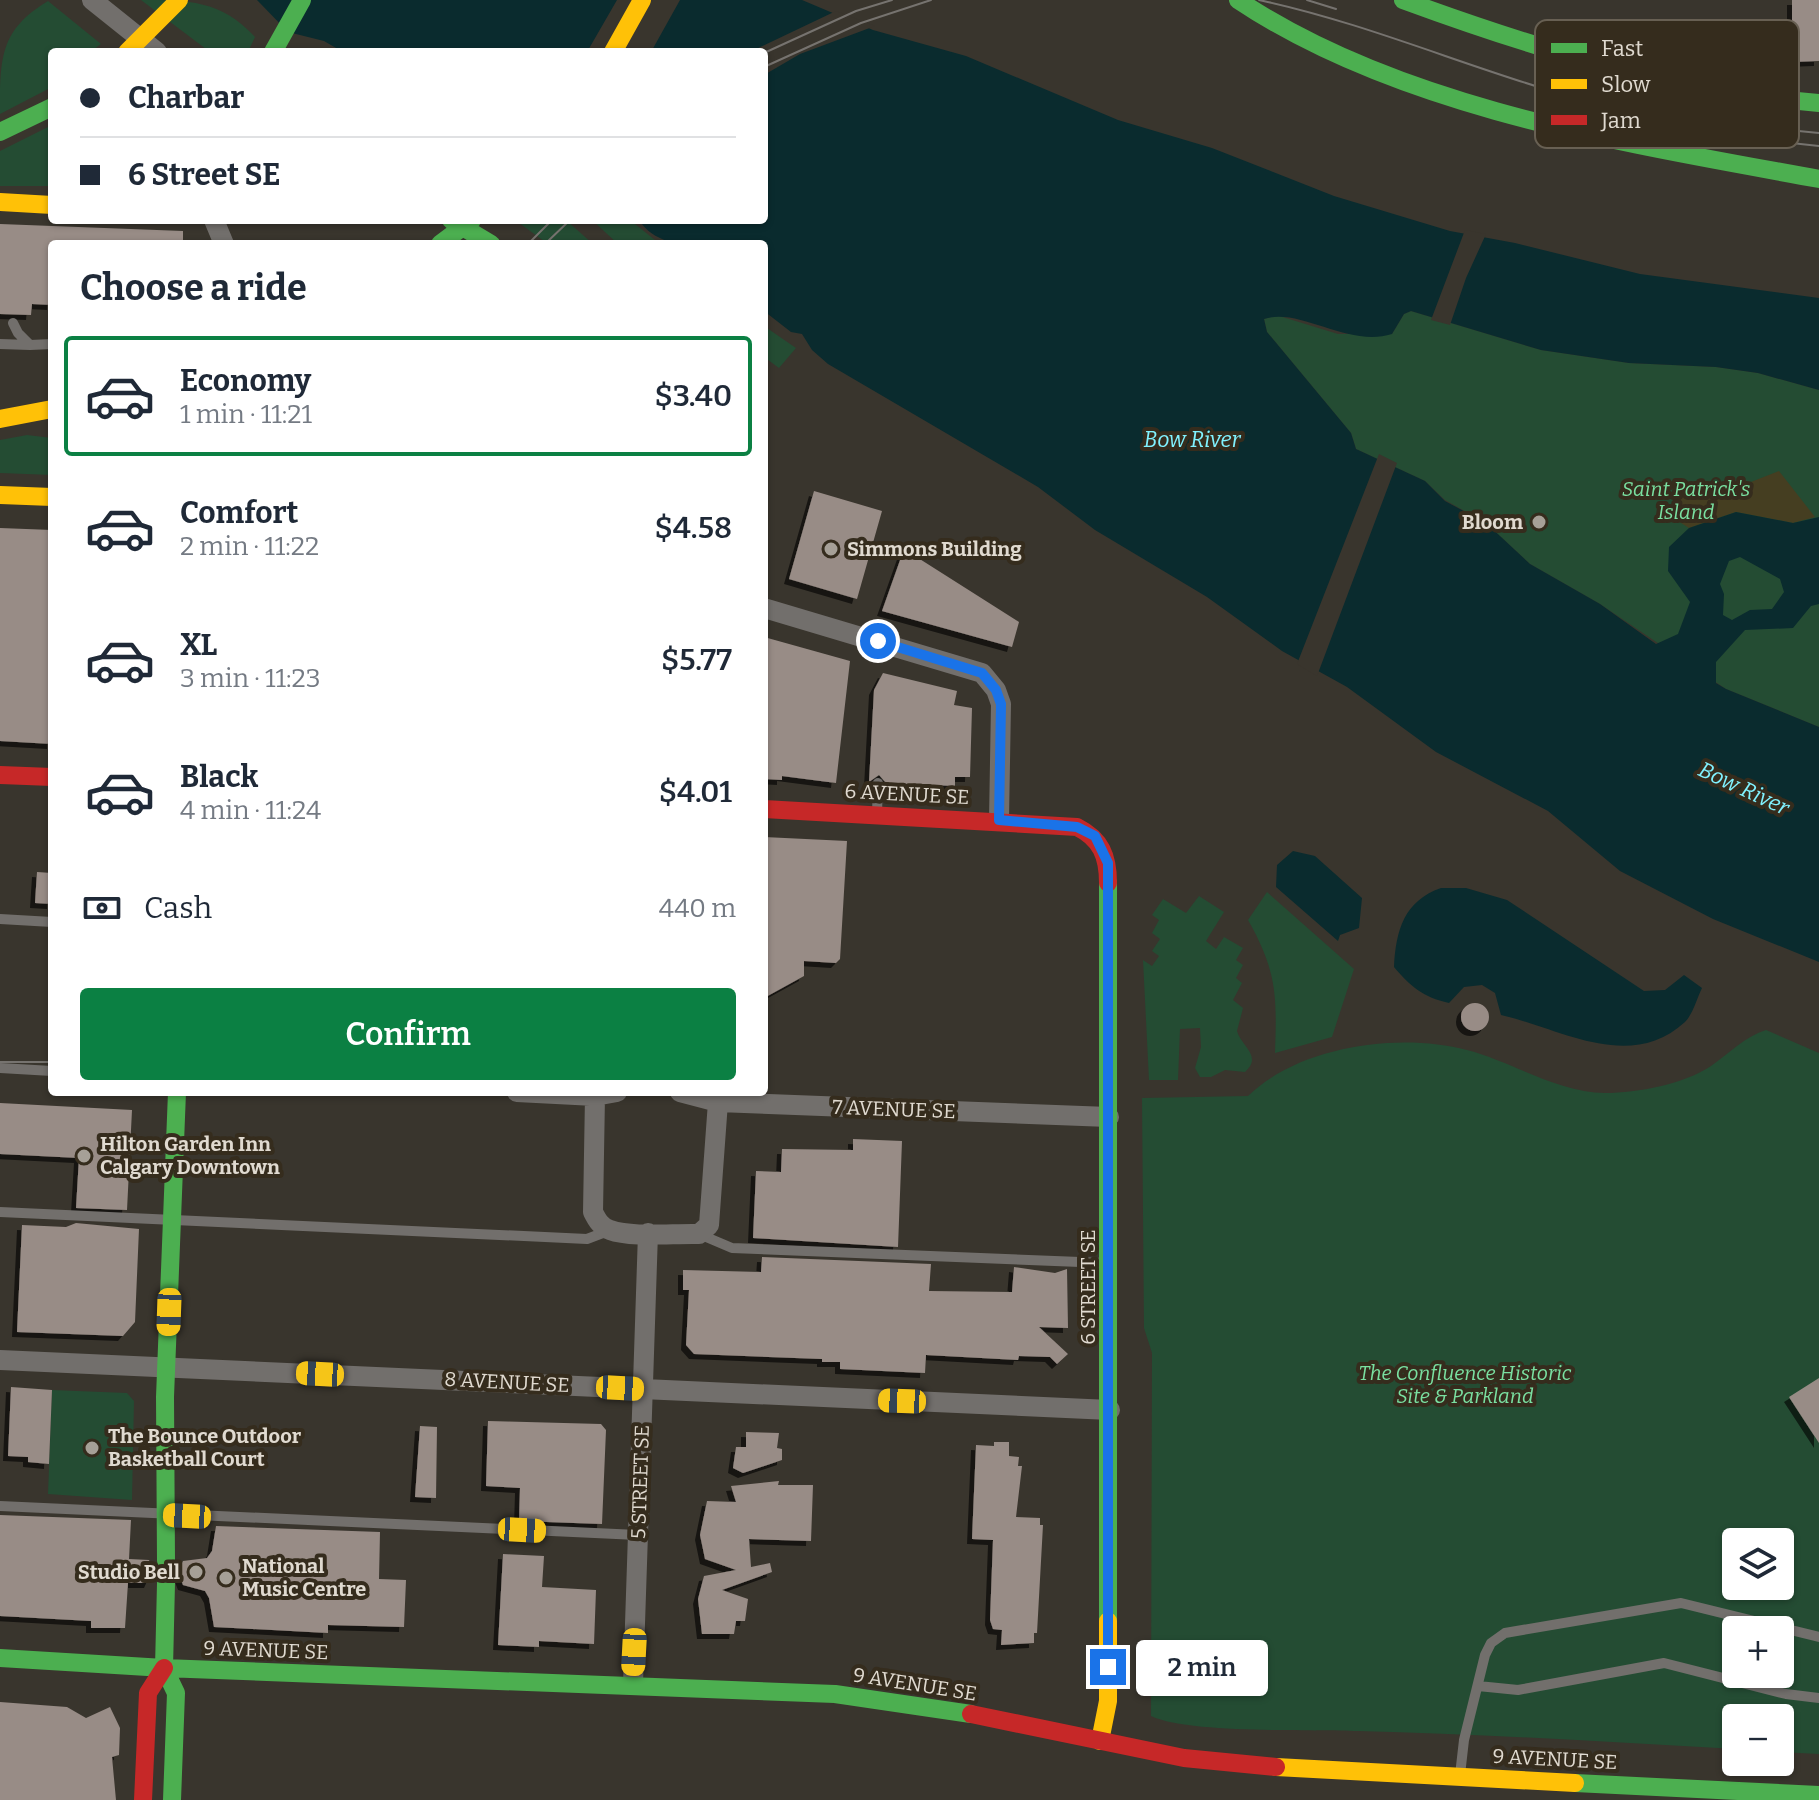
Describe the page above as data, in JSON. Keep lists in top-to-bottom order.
{
  "streets": {
    "main road": ["6 AVENUE SE", "6 STREET SE", "9 AVENUE SE"],
    "street": ["7 AVENUE SE", "8 AVENUE SE", "5 STREET SE"]
  },
  "crossings": [
    ["6 AVENUE SE", "6 STREET SE"],
    ["7 AVENUE SE", "6 STREET SE"],
    ["6 STREET SE", "8 AVENUE SE"],
    ["6 STREET SE", "9 AVENUE SE"],
    ["8 AVENUE SE", "5 STREET SE"],
    ["5 STREET SE", "9 AVENUE SE"]
  ],
  "water": ["Bow River"],
  "parks": ["Saint Patrick's Island", "The Confluence Historic Site & Parkland"],
  "places": [
    "Bloom",
    "Simmons Building",
    "Hilton Garden Inn Calgary Downtown",
    "The Bounce Outdoor Basketball Court",
    "Studio Bell",
    "National Music Centre"
  ],
  "legend": ["Fast", "Slow", "Jam"],
  "page": {
    "banner": ["Charbar", "6 Street SE"],
    "heading": "Choose a ride",
    "list": [
      {
        "name": "Economy",
        "note": "1 min · 11:21",
        "value": "$3.40"
      },
      {
        "name": "Comfort",
        "note": "2 min · 11:22",
        "value": "$4.58"
      },
      {
        "name": "XL",
        "note": "3 min · 11:23",
        "value": "$5.77"
      },
      {
        "name": "Black",
        "note": "4 min · 11:24",
        "value": "$4.01"
      }
    ],
    "pay": ["Cash", "440 m"],
    "buttons": "Confirm",
    "map_buttons": ["+", "−"],
    "bubble": "2 min"
  }
}
